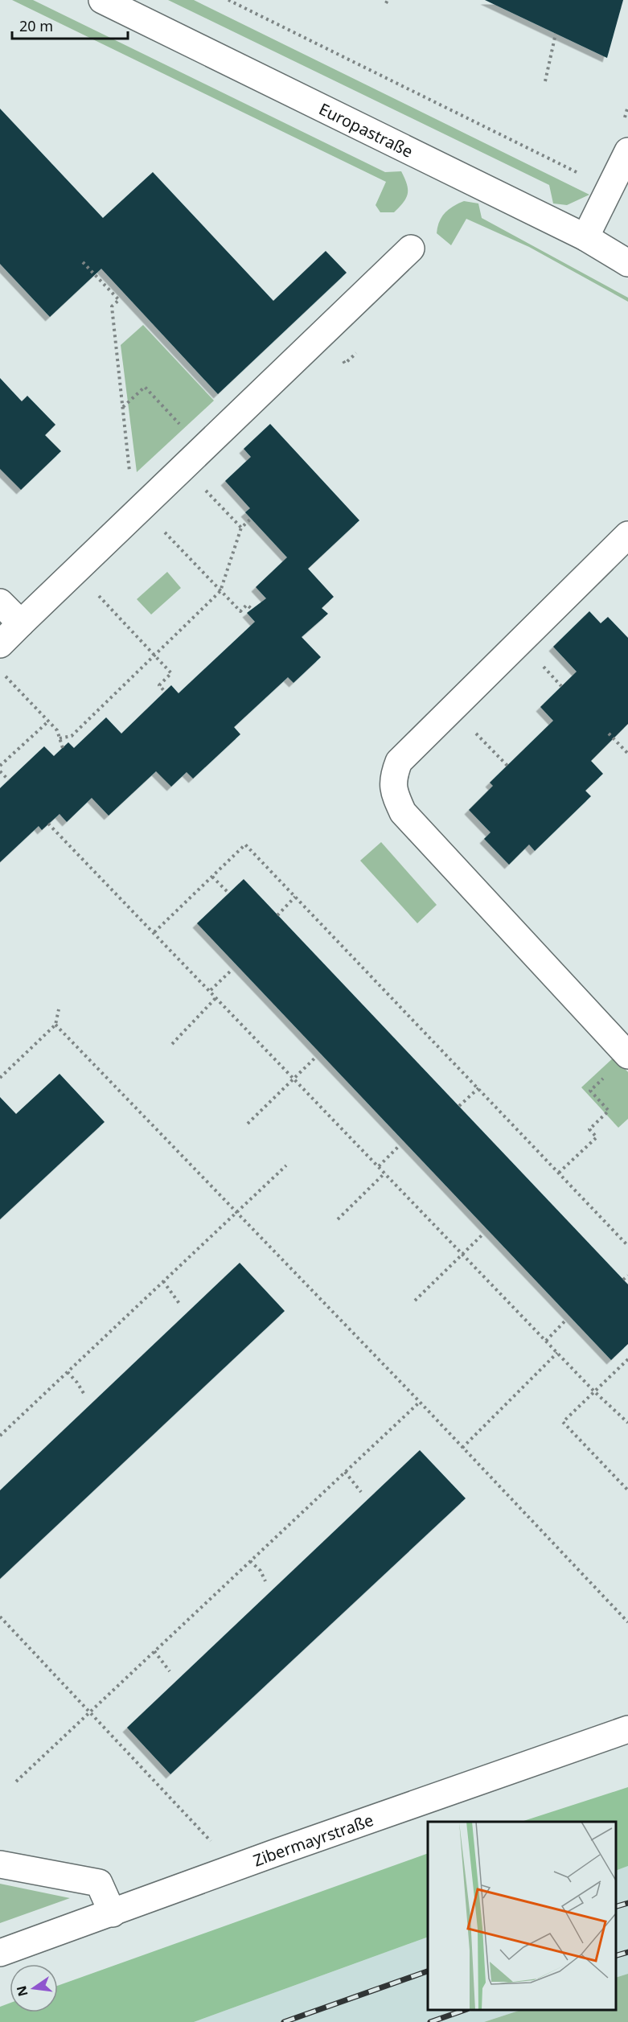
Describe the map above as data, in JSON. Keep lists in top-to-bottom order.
{
  "streets": {
    "street": ["Europastraße", "Zibermayrstraße"]
  },
  "scale_bar": "20 m",
  "north": "left"
}
